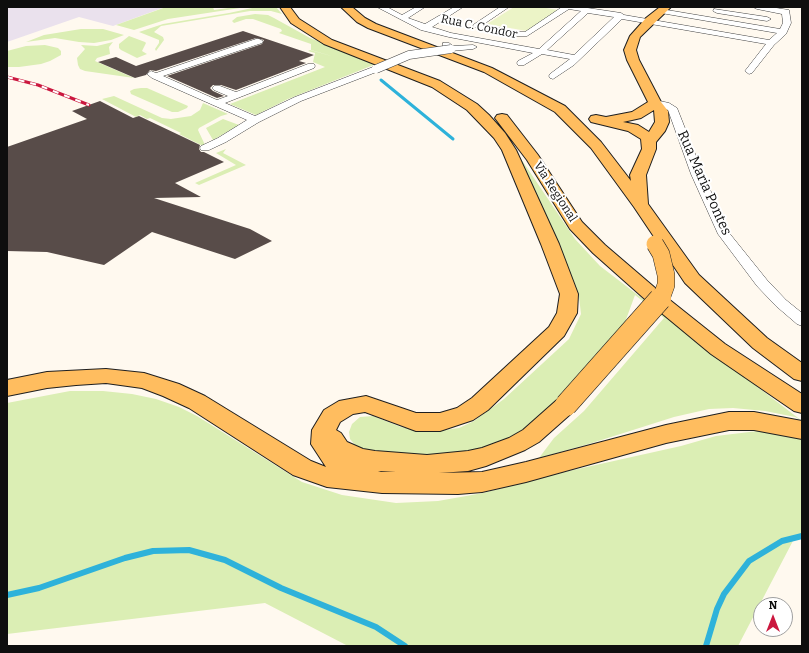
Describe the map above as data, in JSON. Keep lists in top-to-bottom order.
{
  "streets": {
    "main road": ["Via Regional"],
    "street": ["Rua C. Condor", "Rua Maria Pontes"]
  },
  "north": "top"
}
